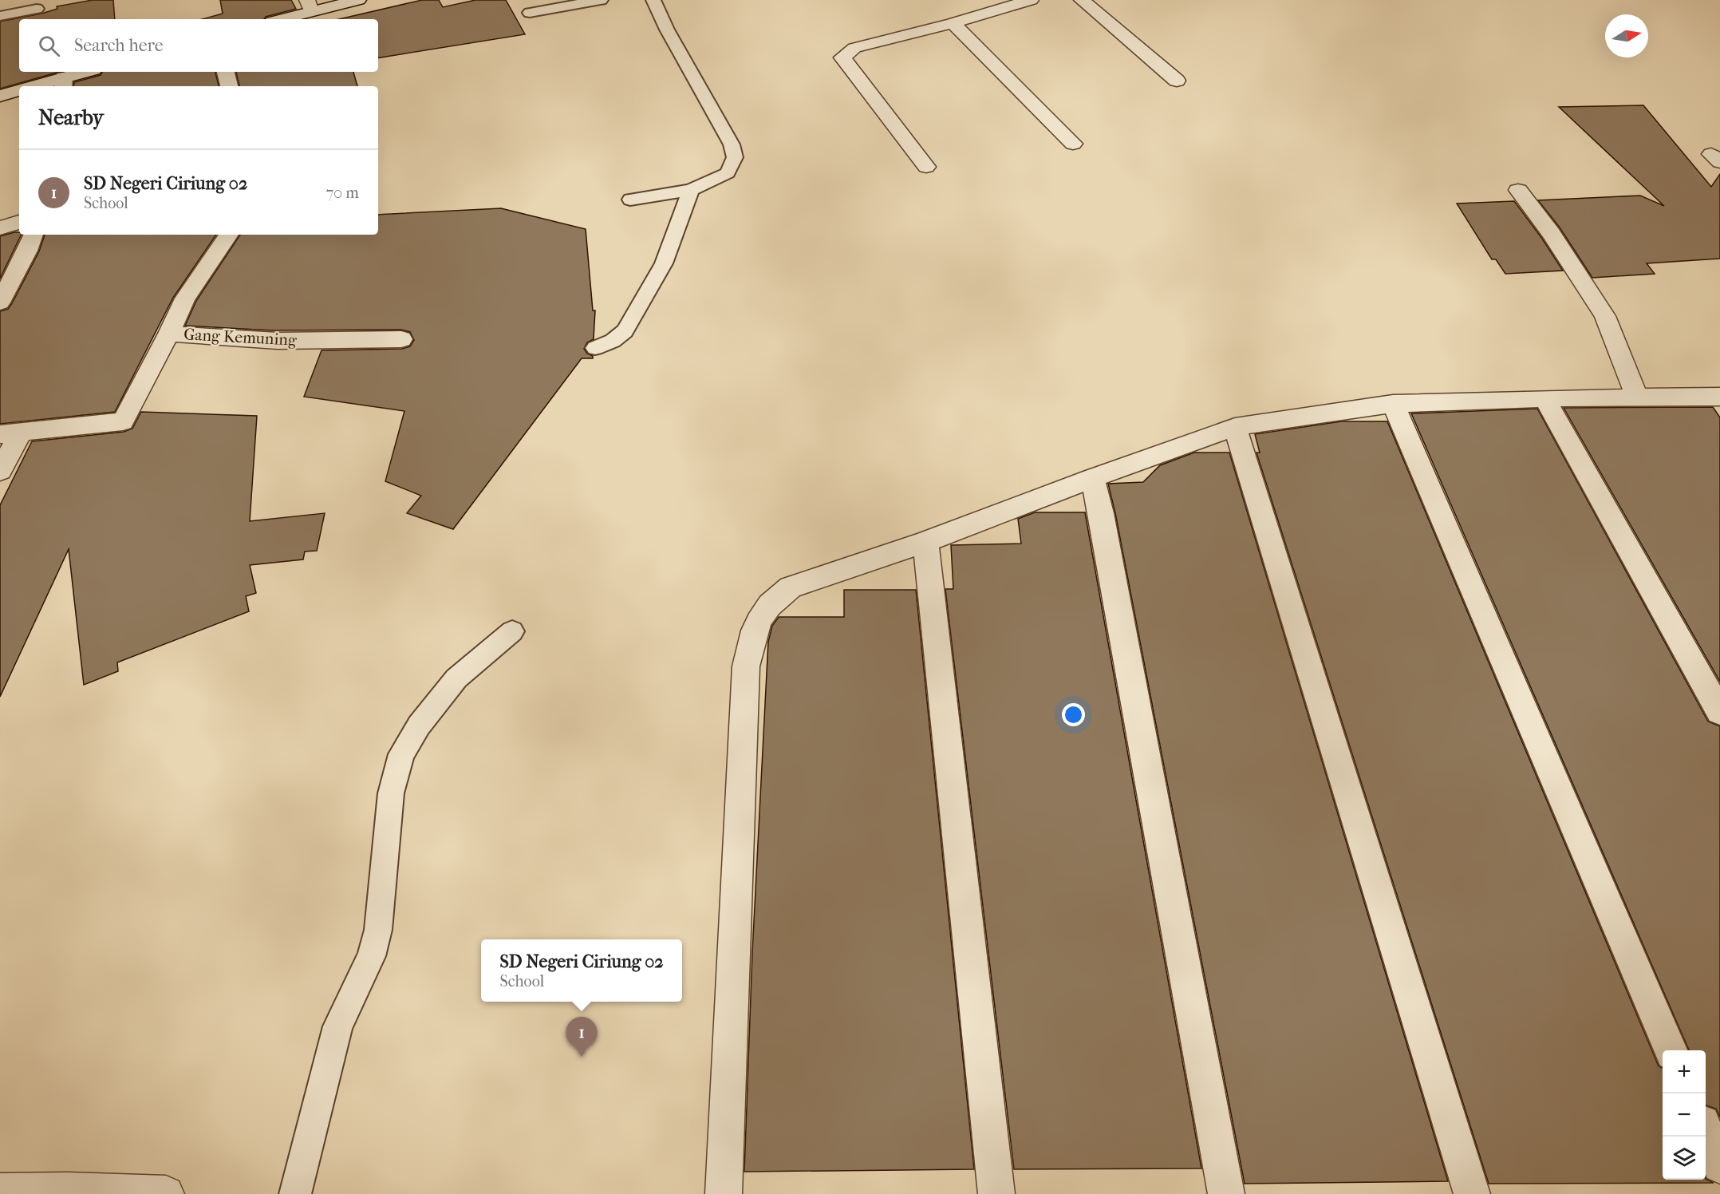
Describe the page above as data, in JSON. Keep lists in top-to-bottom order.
{
  "streets": {
    "street": ["Gang Kemuning"]
  },
  "north": "right",
  "page": {
    "search": "Search here",
    "heading": "Nearby",
    "list": [
      {
        "mark": "1",
        "name": "SD Negeri Ciriung 02",
        "note": "School",
        "value": "70 m"
      }
    ],
    "popup": ["SD Negeri Ciriung 02", "School"],
    "pins": "1",
    "map_buttons": ["+", "−"]
  }
}
